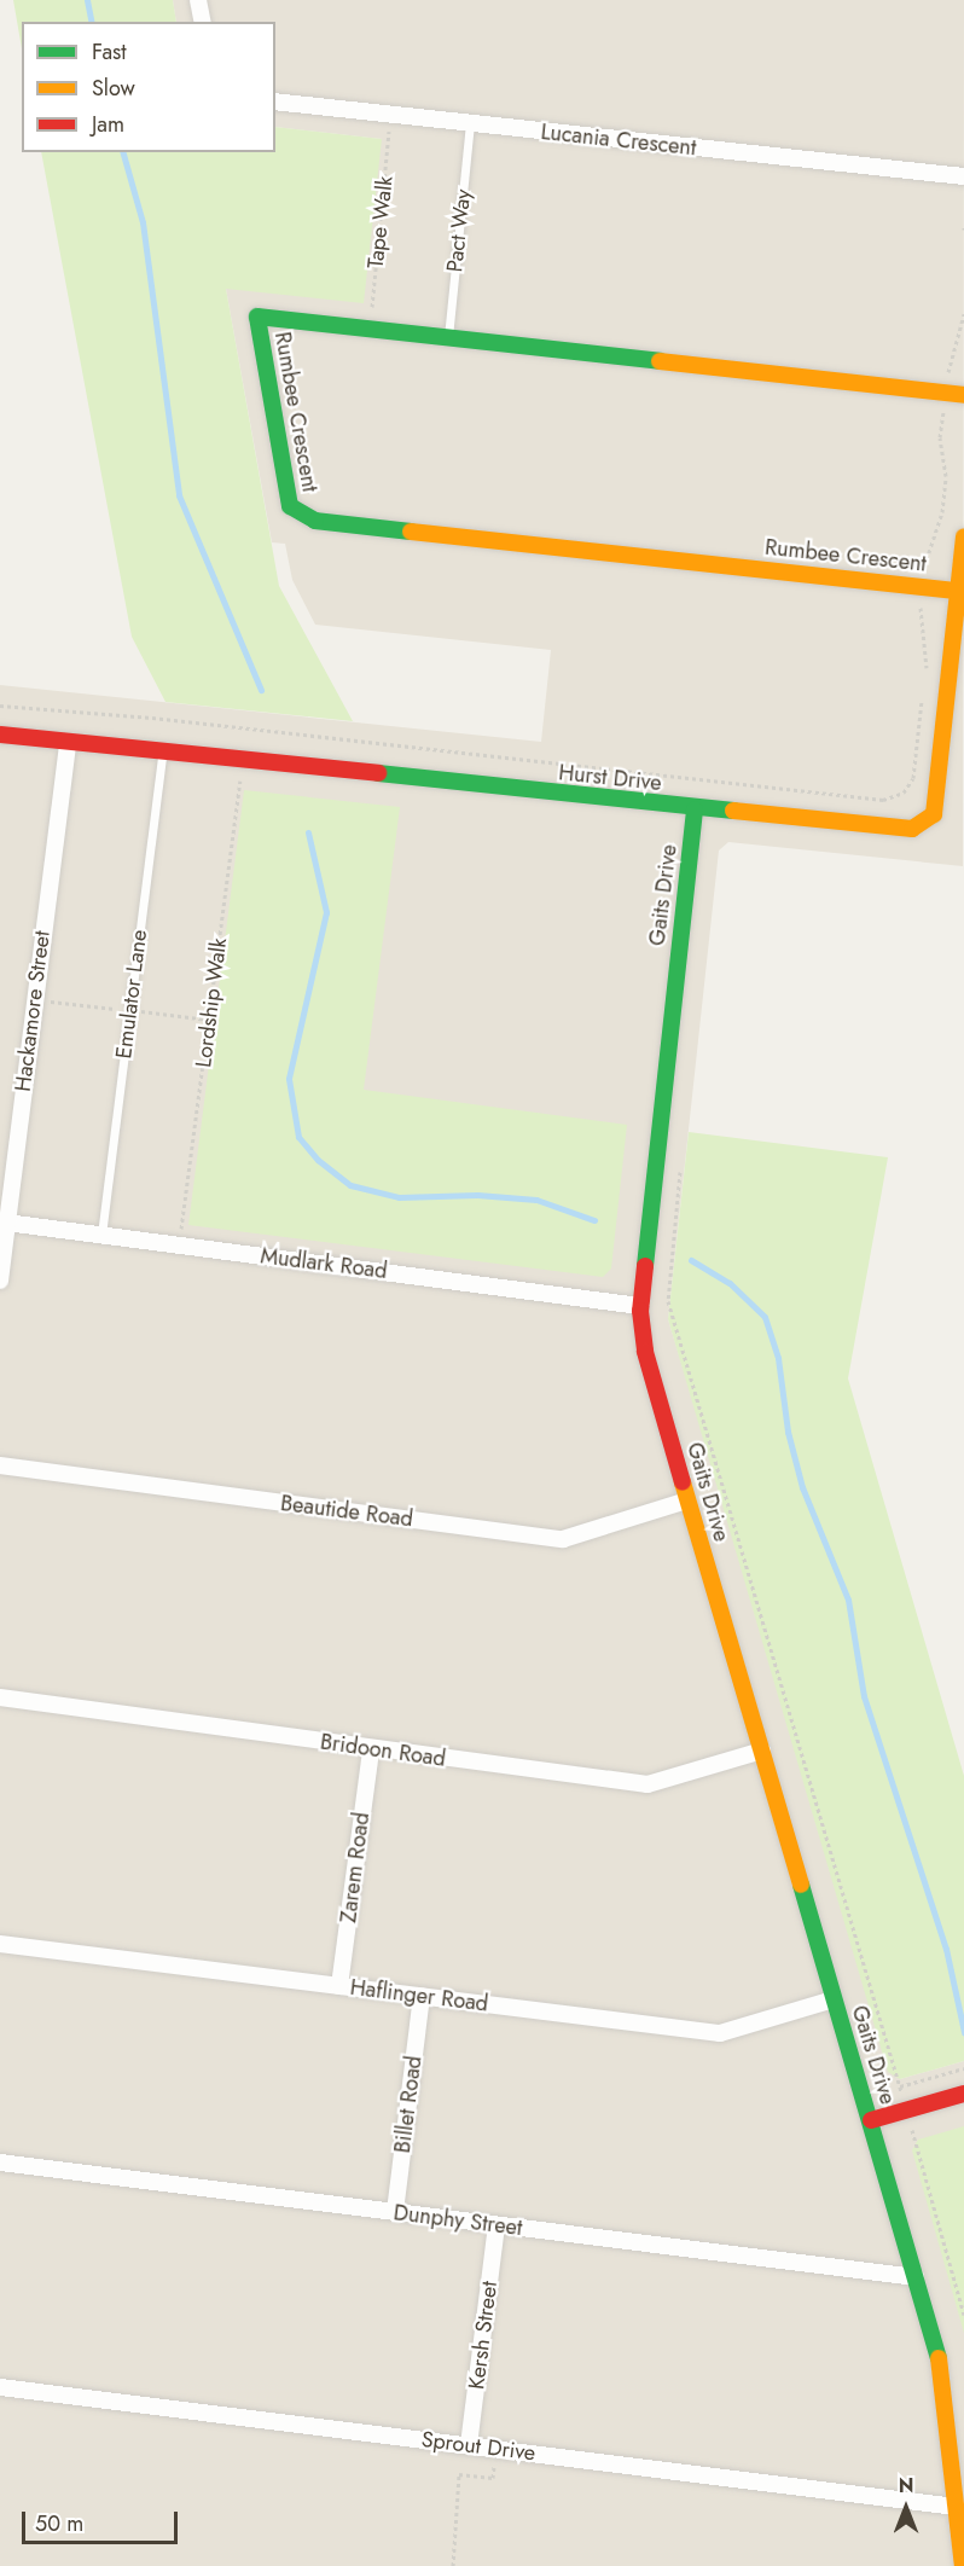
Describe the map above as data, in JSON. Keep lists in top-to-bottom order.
{
  "streets": {
    "street": [
      "Lucania Crescent",
      "Rumbee Crescent",
      "Hurst Drive",
      "Gaits Drive",
      "Hackamore Street",
      "Mudlark Road",
      "Beautide Road",
      "Bridoon Road",
      "Zarem Road",
      "Haflinger Road",
      "Billet Road",
      "Dunphy Street",
      "Kersh Street",
      "Sprout Drive"
    ],
    "lane": ["Pact Way", "Emulator Lane"],
    "path": ["Tape Walk", "Lordship Walk"]
  },
  "crossings": [
    ["Lucania Crescent", "Tape Walk"],
    ["Lucania Crescent", "Pact Way"],
    ["Tape Walk", "Rumbee Crescent"],
    ["Pact Way", "Rumbee Crescent"],
    ["Rumbee Crescent", "Hurst Drive"],
    ["Hurst Drive", "Gaits Drive"],
    ["Hurst Drive", "Emulator Lane"],
    ["Hurst Drive", "Lordship Walk"],
    ["Hurst Drive", "Hackamore Street"],
    ["Gaits Drive", "Mudlark Road"],
    ["Gaits Drive", "Beautide Road"],
    ["Gaits Drive", "Bridoon Road"],
    ["Gaits Drive", "Haflinger Road"],
    ["Gaits Drive", "Dunphy Street"],
    ["Gaits Drive", "Sprout Drive"],
    ["Emulator Lane", "Mudlark Road"],
    ["Lordship Walk", "Mudlark Road"],
    ["Hackamore Street", "Mudlark Road"],
    ["Bridoon Road", "Zarem Road"],
    ["Zarem Road", "Haflinger Road"],
    ["Haflinger Road", "Billet Road"],
    ["Billet Road", "Dunphy Street"],
    ["Dunphy Street", "Kersh Street"],
    ["Kersh Street", "Sprout Drive"]
  ],
  "legend": ["Fast", "Slow", "Jam"],
  "scale_bar": "50 m",
  "north": "top"
}
